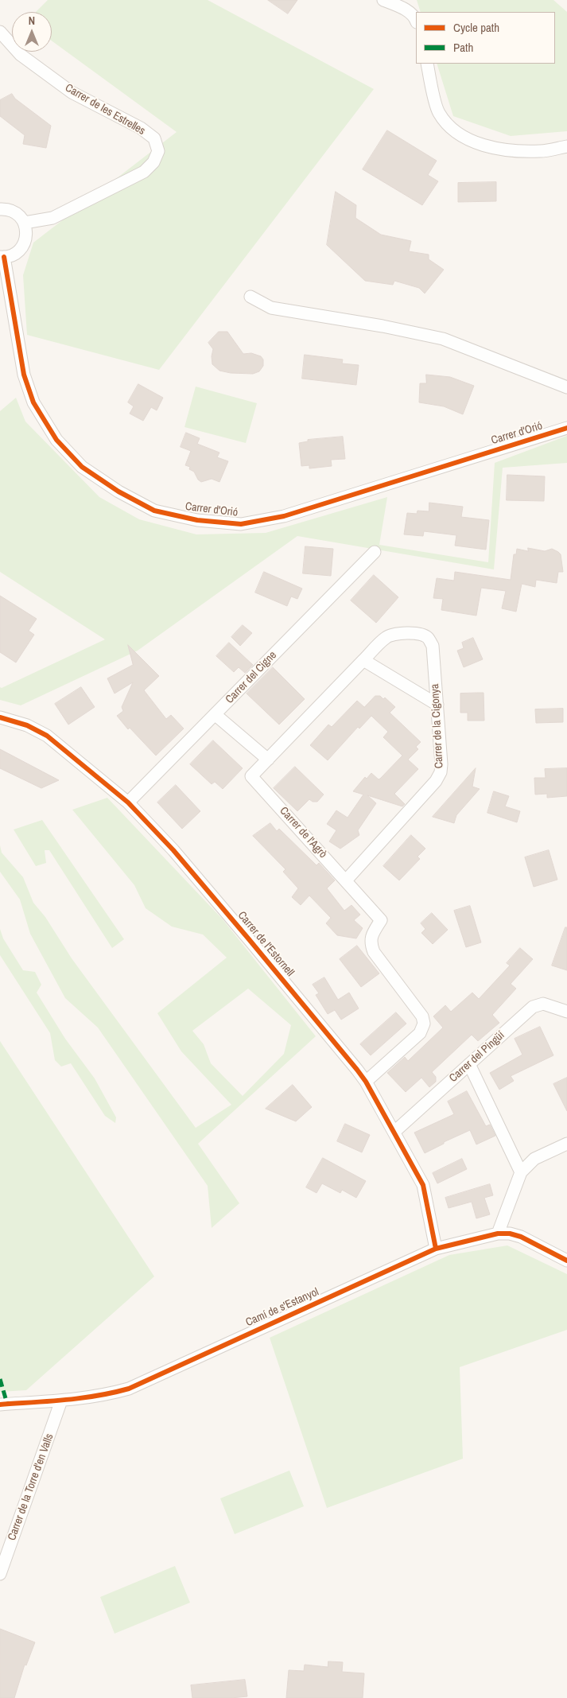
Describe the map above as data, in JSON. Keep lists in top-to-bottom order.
{
  "streets": {
    "street": [
      "Carrer de les Estrelles",
      "Carrer d'Orió",
      "Carrer del Cigne",
      "Carrer de la Cigonya",
      "Carrer de l'Agrò",
      "Carrer de l'Estornell",
      "Carrer del Pingüí",
      "Camí de s'Estanyol",
      "Carrer de la Torre d'en Valls"
    ]
  },
  "crossings": [
    ["Carrer del Cigne", "Carrer de l'Estornell"],
    ["Carrer de la Cigonya", "Carrer de l'Agrò"],
    ["Carrer de l'Agrò", "Carrer de l'Estornell"],
    ["Carrer de l'Estornell", "Carrer del Pingüí"],
    ["Carrer de l'Estornell", "Camí de s'Estanyol"],
    ["Camí de s'Estanyol", "Carrer de la Torre d'en Valls"]
  ],
  "legend": ["Cycle path", "Path"],
  "north": "top"
}
